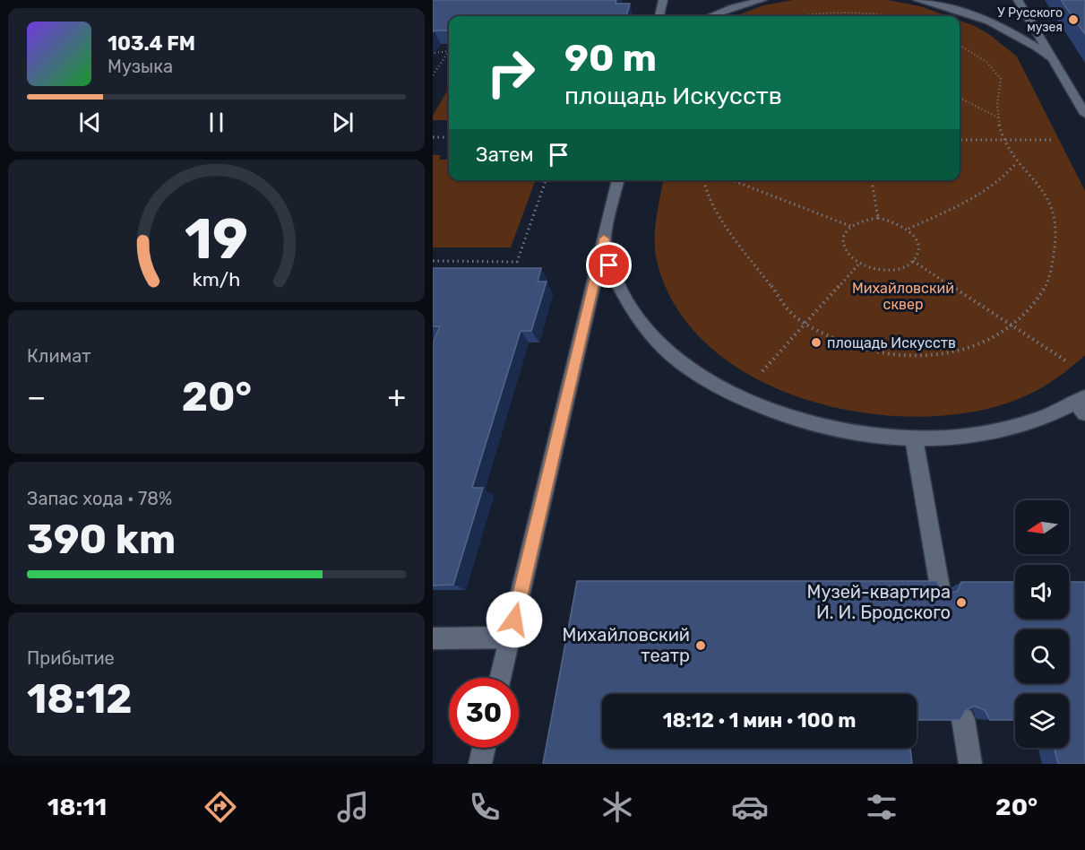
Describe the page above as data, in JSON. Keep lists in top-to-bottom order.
{
  "parks": ["Михайловский сквер"],
  "places": [
    "У Русского музея",
    "площадь Искусств",
    "Музей-квартира И. И. Бродского",
    "Михайловский театр"
  ],
  "north": "left",
  "page": {
    "turn": ["90 m", "площадь Искусств"],
    "song": ["103.4 FM", "Музыка"],
    "then": "Затем",
    "tile": [
      "Климат",
      ["Запас хода · 78%", "390 km"],
      ["Прибытие", "18:12"]
    ],
    "heat": ["−", "20°", "+"],
    "limit": "30",
    "trip": "18:12 · 1 мин · 100 m",
    "tabs": ["18:11", "20°"],
    "gauge": ["19", "km/h"]
  }
}
